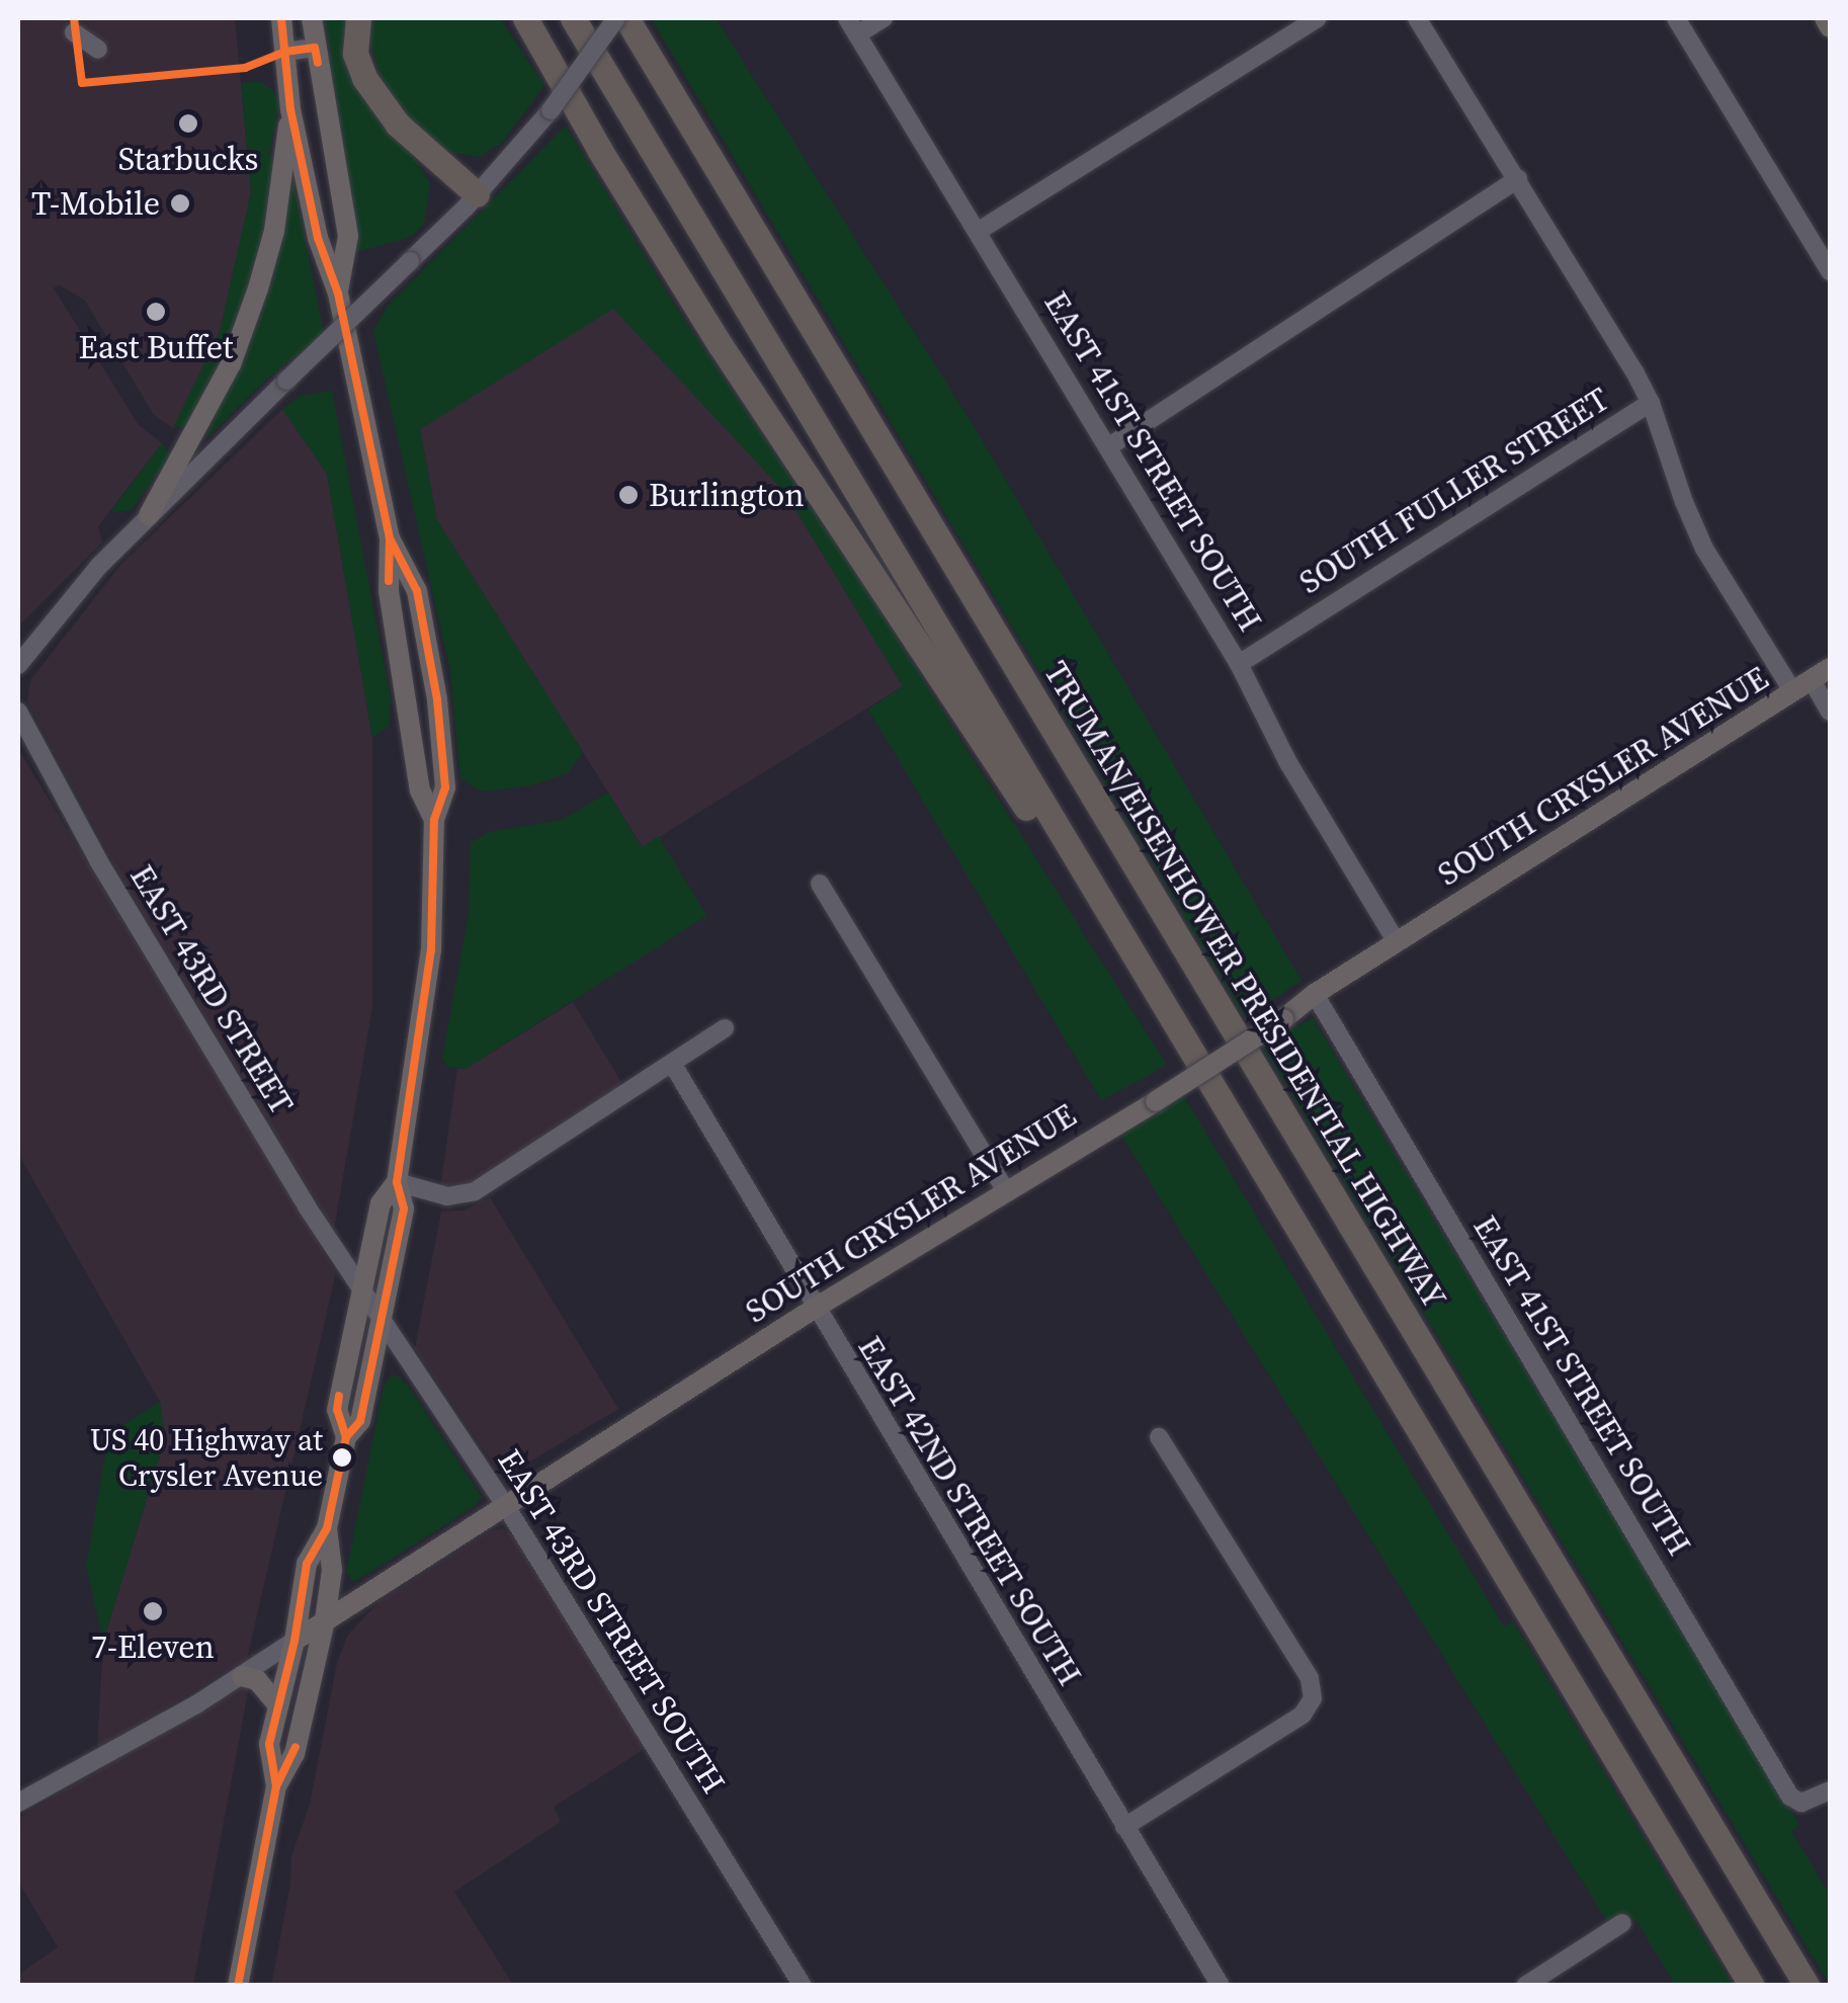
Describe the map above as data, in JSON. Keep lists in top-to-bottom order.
{
  "streets": {
    "highway": ["TRUMAN/EISENHOWER PRESIDENTIAL HIGHWAY"],
    "main road": ["SOUTH CRYSLER AVENUE"],
    "street": [
      "EAST 41ST STREET SOUTH",
      "SOUTH FULLER STREET",
      "EAST 43RD STREET",
      "EAST 42ND STREET SOUTH",
      "EAST 43RD STREET SOUTH"
    ]
  },
  "crossings": [
    ["EAST 41ST STREET SOUTH", "SOUTH FULLER STREET"],
    ["EAST 41ST STREET SOUTH", "SOUTH CRYSLER AVENUE"],
    ["SOUTH CRYSLER AVENUE", "EAST 42ND STREET SOUTH"],
    ["SOUTH CRYSLER AVENUE", "EAST 43RD STREET SOUTH"],
    ["EAST 43RD STREET", "EAST 43RD STREET SOUTH"]
  ],
  "places": [
    "Starbucks",
    "T-Mobile",
    "East Buffet",
    "Burlington",
    "US 40 Highway at Crysler Avenue",
    "7-Eleven"
  ]
}
